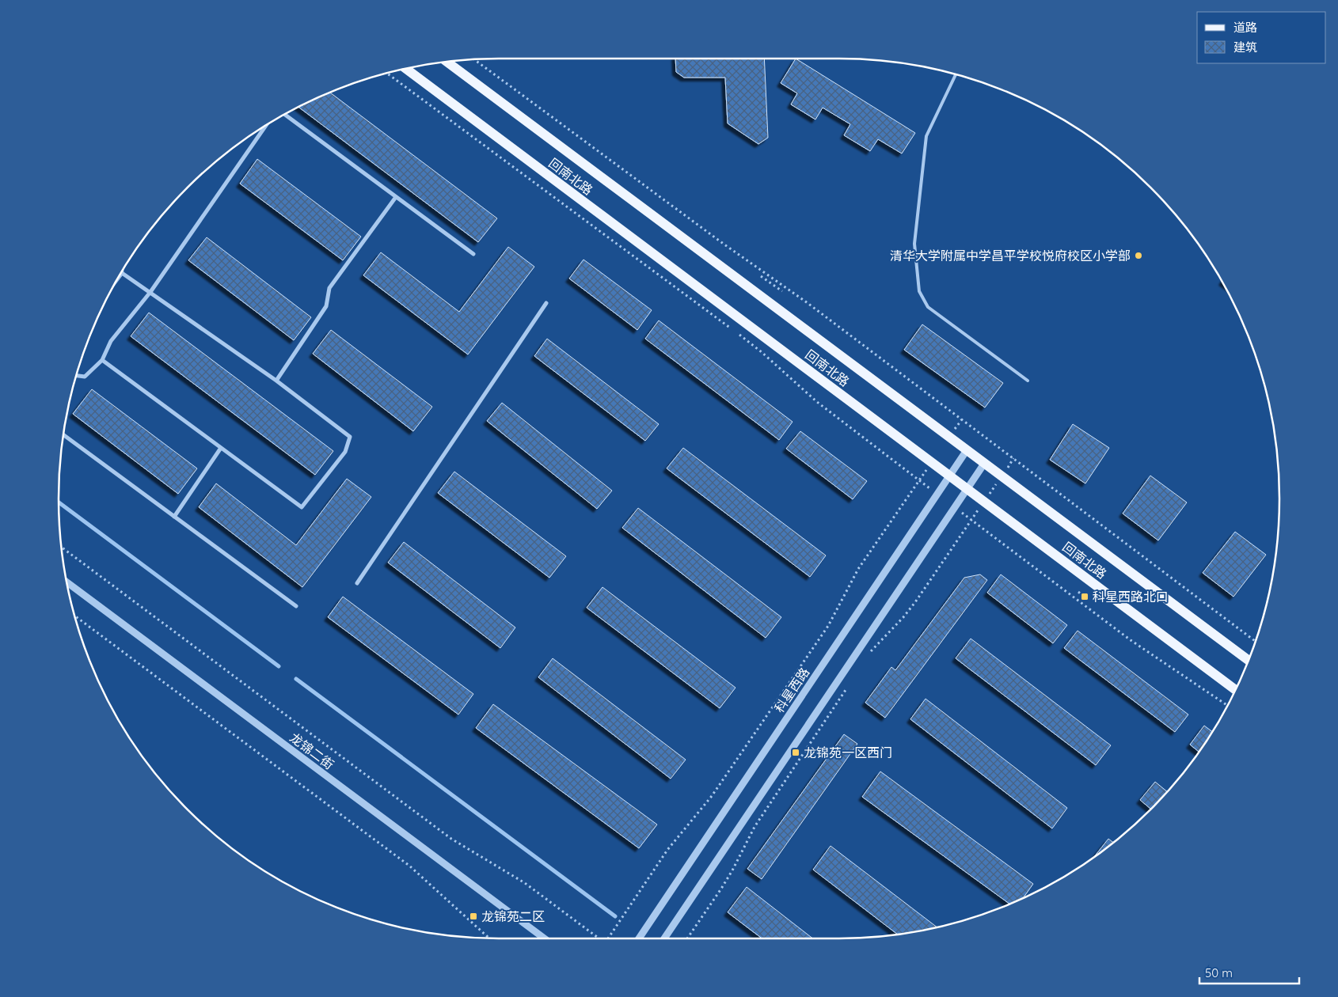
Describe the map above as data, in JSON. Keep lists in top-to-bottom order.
{
  "streets": {
    "main road": ["回南北路"],
    "street": ["科星西路", "龙锦二街"]
  },
  "crossings": [
    ["回南北路", "科星西路"]
  ],
  "places": {
    "other": ["清华大学附属中学昌平学校悦府校区小学部"],
    "transit": ["科星西路北口", "龙锦苑一区西门", "龙锦苑二区"]
  },
  "legend": ["道路", "建筑"],
  "scale_bar": "50 m"
}
